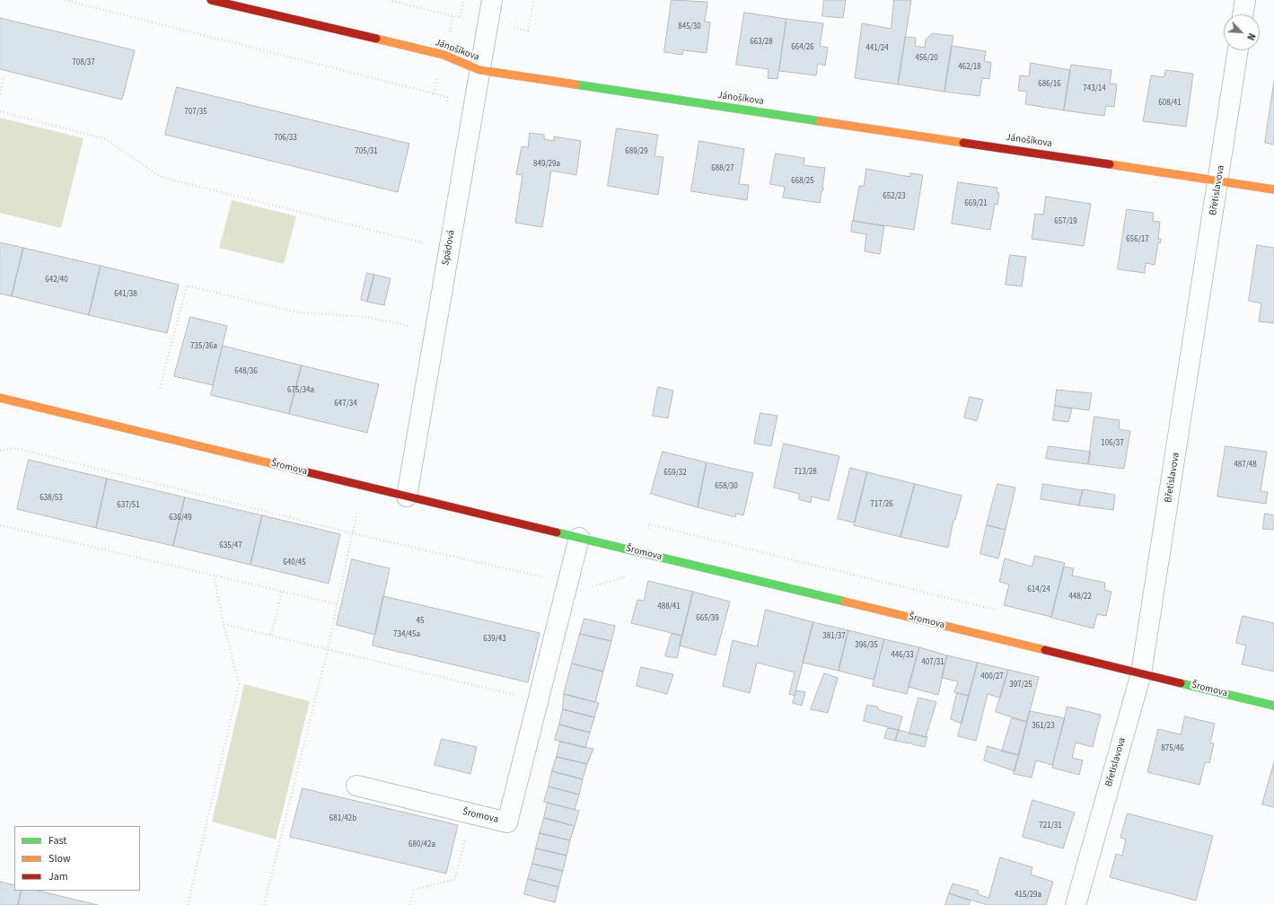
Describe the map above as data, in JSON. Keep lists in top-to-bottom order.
{
  "streets": {
    "street": [
      "Jánošíkova",
      "Břetislavova",
      "Spádová",
      "Šromova"
    ]
  },
  "crossings": [
    ["Jánošíkova", "Břetislavova"],
    ["Jánošíkova", "Spádová"],
    ["Břetislavova", "Šromova"],
    ["Spádová", "Šromova"]
  ],
  "house_numbers": [
    "845/30",
    "663/28",
    "664/26",
    "441/24",
    "456/20",
    "708/37",
    "462/18",
    "686/16",
    "743/14",
    "608/41",
    "707/35",
    "706/33",
    "705/31",
    "689/29",
    "849/29a",
    "688/27",
    "668/25",
    "652/23",
    "669/21",
    "657/19",
    "656/17",
    "642/40",
    "641/38",
    "735/36a",
    "648/36",
    "675/34a",
    "647/34",
    "106/37",
    "487/48",
    "713/28",
    "659/32",
    "658/30",
    "638/53",
    "717/26",
    "637/51",
    "636/49",
    "635/47",
    "640/45",
    "614/24",
    "448/22",
    "488/41",
    "665/39",
    "45",
    "734/45a",
    "381/37",
    "639/43",
    "396/35",
    "446/33",
    "407/31",
    "400/27",
    "397/25",
    "361/23",
    "875/46",
    "681/42b",
    "721/31",
    "680/42a",
    "415/29a"
  ],
  "legend": ["Fast", "Slow", "Jam"],
  "north": "bottom right"
}
